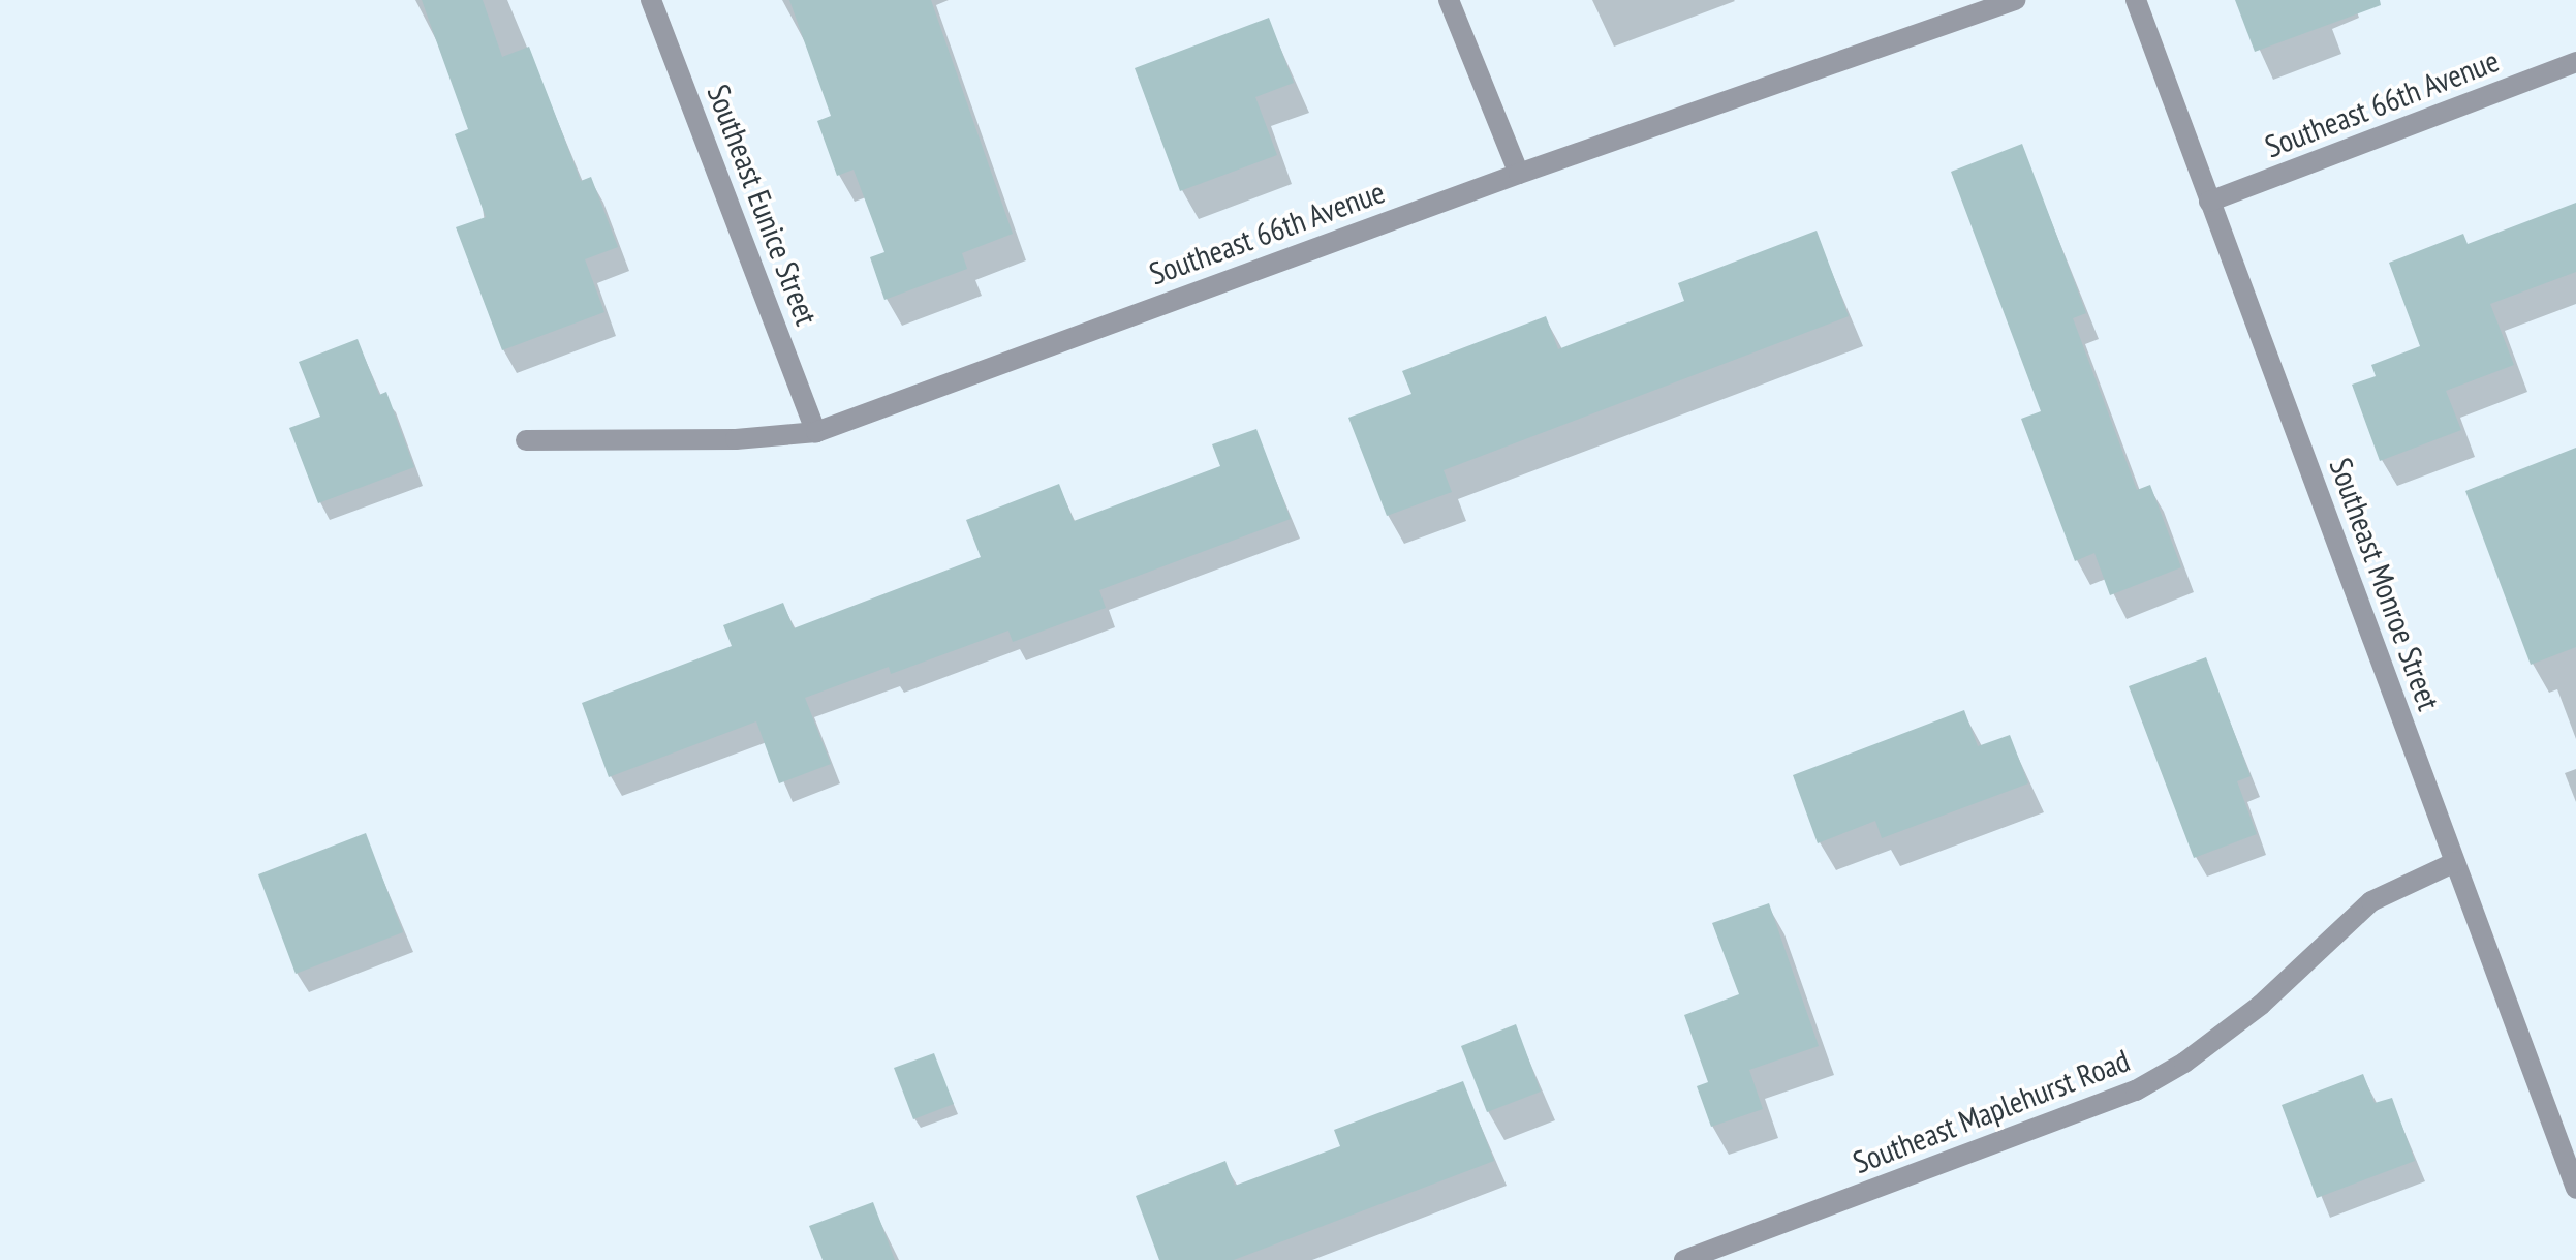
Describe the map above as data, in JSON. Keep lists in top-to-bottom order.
{
  "streets": {
    "street": [
      "Southeast 66th Avenue",
      "Southeast Eunice Street",
      "Southeast Monroe Street",
      "Southeast Maplehurst Road"
    ]
  },
  "crossings": [
    ["Southeast 66th Avenue", "Southeast Eunice Street"],
    ["Southeast 66th Avenue", "Southeast Monroe Street"],
    ["Southeast Monroe Street", "Southeast Maplehurst Road"]
  ]
}
